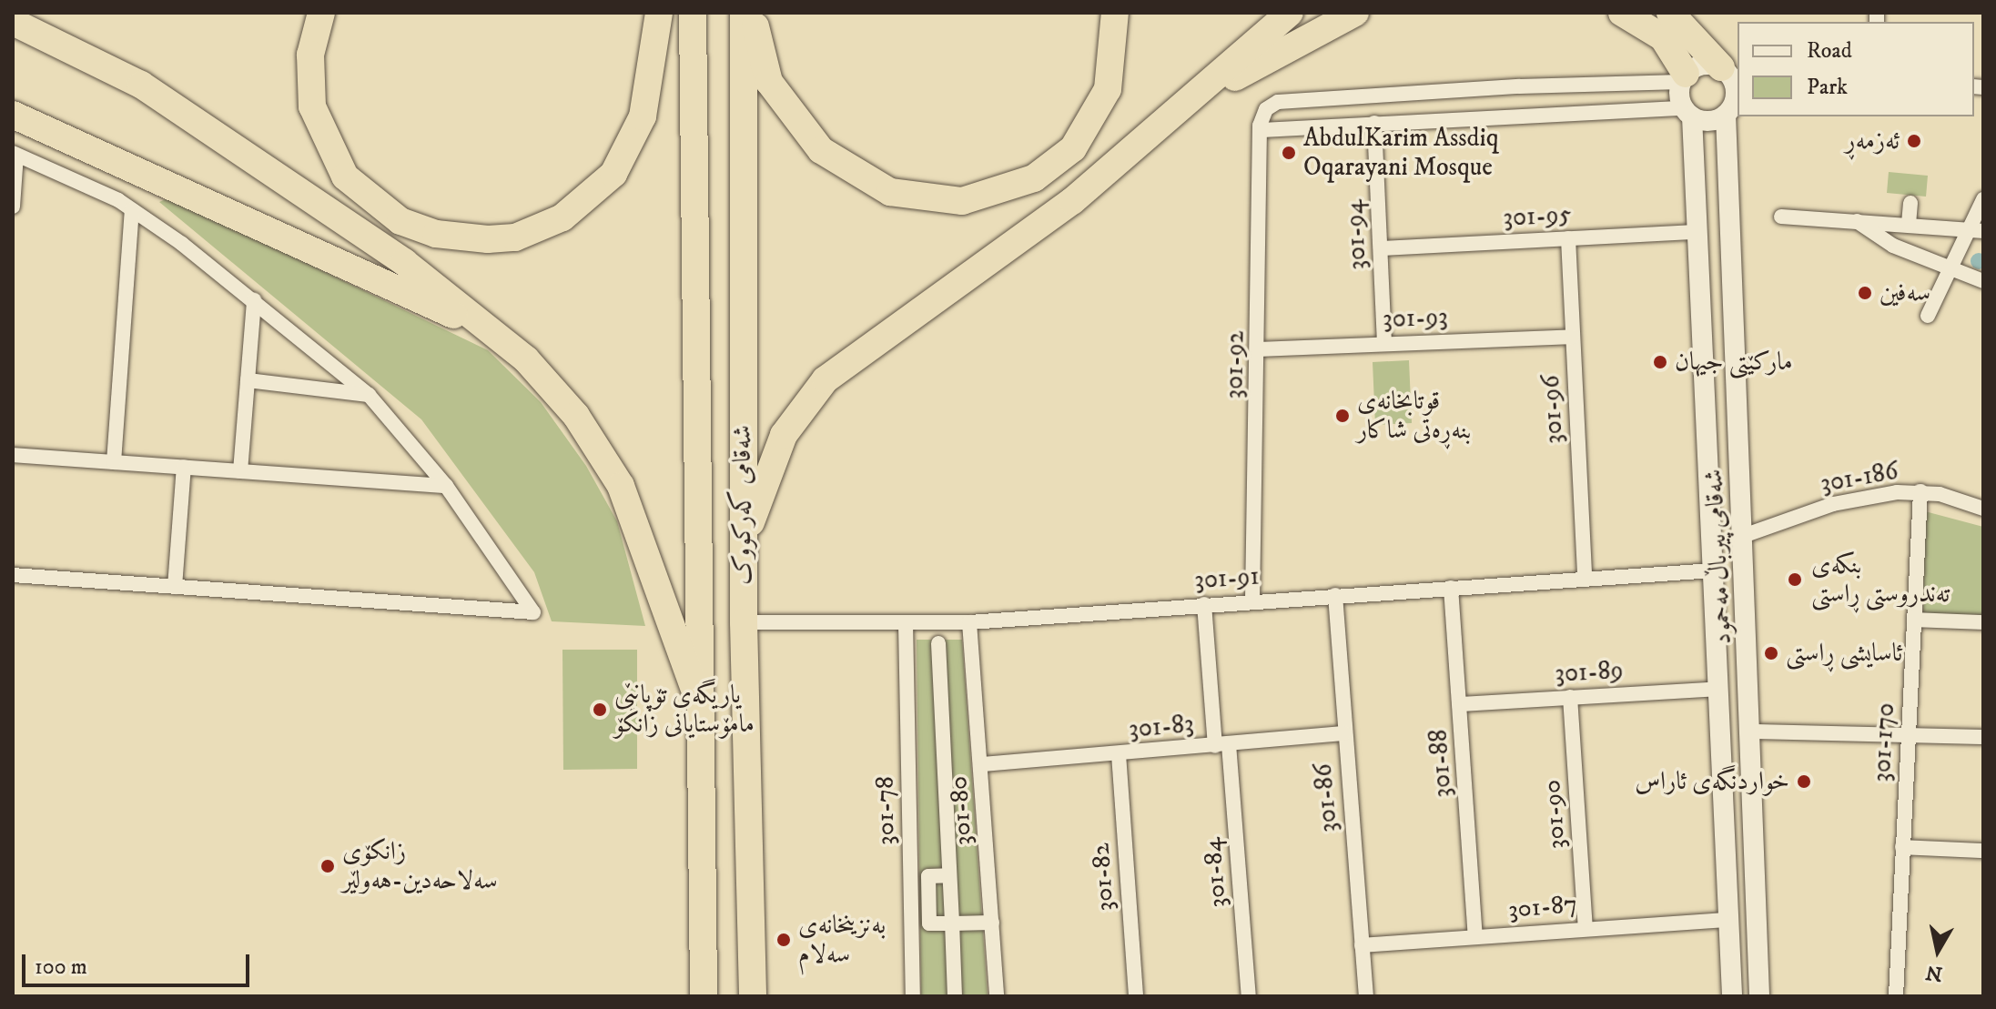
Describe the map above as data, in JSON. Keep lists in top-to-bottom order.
{
  "streets": {
    "highway": ["شەقامی کەرکووک"],
    "main road": ["شەقامی پیرباڵ مەحمود"],
    "street": [
      "301-95",
      "301-94",
      "301-93",
      "301-92",
      "301-96",
      "301-186",
      "301-91",
      "301-89",
      "301-83",
      "301-170",
      "301-88",
      "301-86",
      "301-78",
      "301-80",
      "301-90",
      "301-84",
      "301-82",
      "301-87"
    ]
  },
  "crossings": [
    ["301-95", "301-94"],
    ["301-95", "301-96"],
    ["301-95", "شەقامی پیرباڵ مەحمود"],
    ["301-94", "301-93"],
    ["301-93", "301-92"],
    ["301-93", "301-96"],
    ["301-92", "301-91"],
    ["301-96", "301-91"],
    ["301-186", "شەقامی پیرباڵ مەحمود"],
    ["301-186", "301-170"],
    ["شەقامی کەرکووک", "301-91"],
    ["شەقامی پیرباڵ مەحمود", "301-91"],
    ["شەقامی پیرباڵ مەحمود", "301-89"],
    ["شەقامی پیرباڵ مەحمود", "301-87"],
    ["301-91", "301-88"],
    ["301-91", "301-86"],
    ["301-91", "301-78"],
    ["301-91", "301-80"],
    ["301-91", "301-84"],
    ["301-89", "301-88"],
    ["301-89", "301-90"],
    ["301-83", "301-86"],
    ["301-83", "301-80"],
    ["301-83", "301-84"],
    ["301-83", "301-82"],
    ["301-88", "301-87"],
    ["301-86", "301-87"],
    ["301-90", "301-87"]
  ],
  "places": [
    "ئەزمەڕ",
    "AbdulKarim Assdiq Oqarayani Mosque",
    "سەفین",
    "مارکێتی جیهان",
    "قوتابخانەی بنەڕەتی شاکار",
    "بنکەی تەندروستی ڕاستی",
    "ئاسایشی ڕاستی",
    "یاریگەی تۆپانێی مامۆستایانی زانکۆ",
    "خواردنگەی ئاراس",
    "زانکۆی سەلاحەدین-هەولێر",
    "بەنزینخانەی سەلام"
  ],
  "legend": ["Road", "Park"],
  "scale_bar": "100 m",
  "north": "bottom"
}
